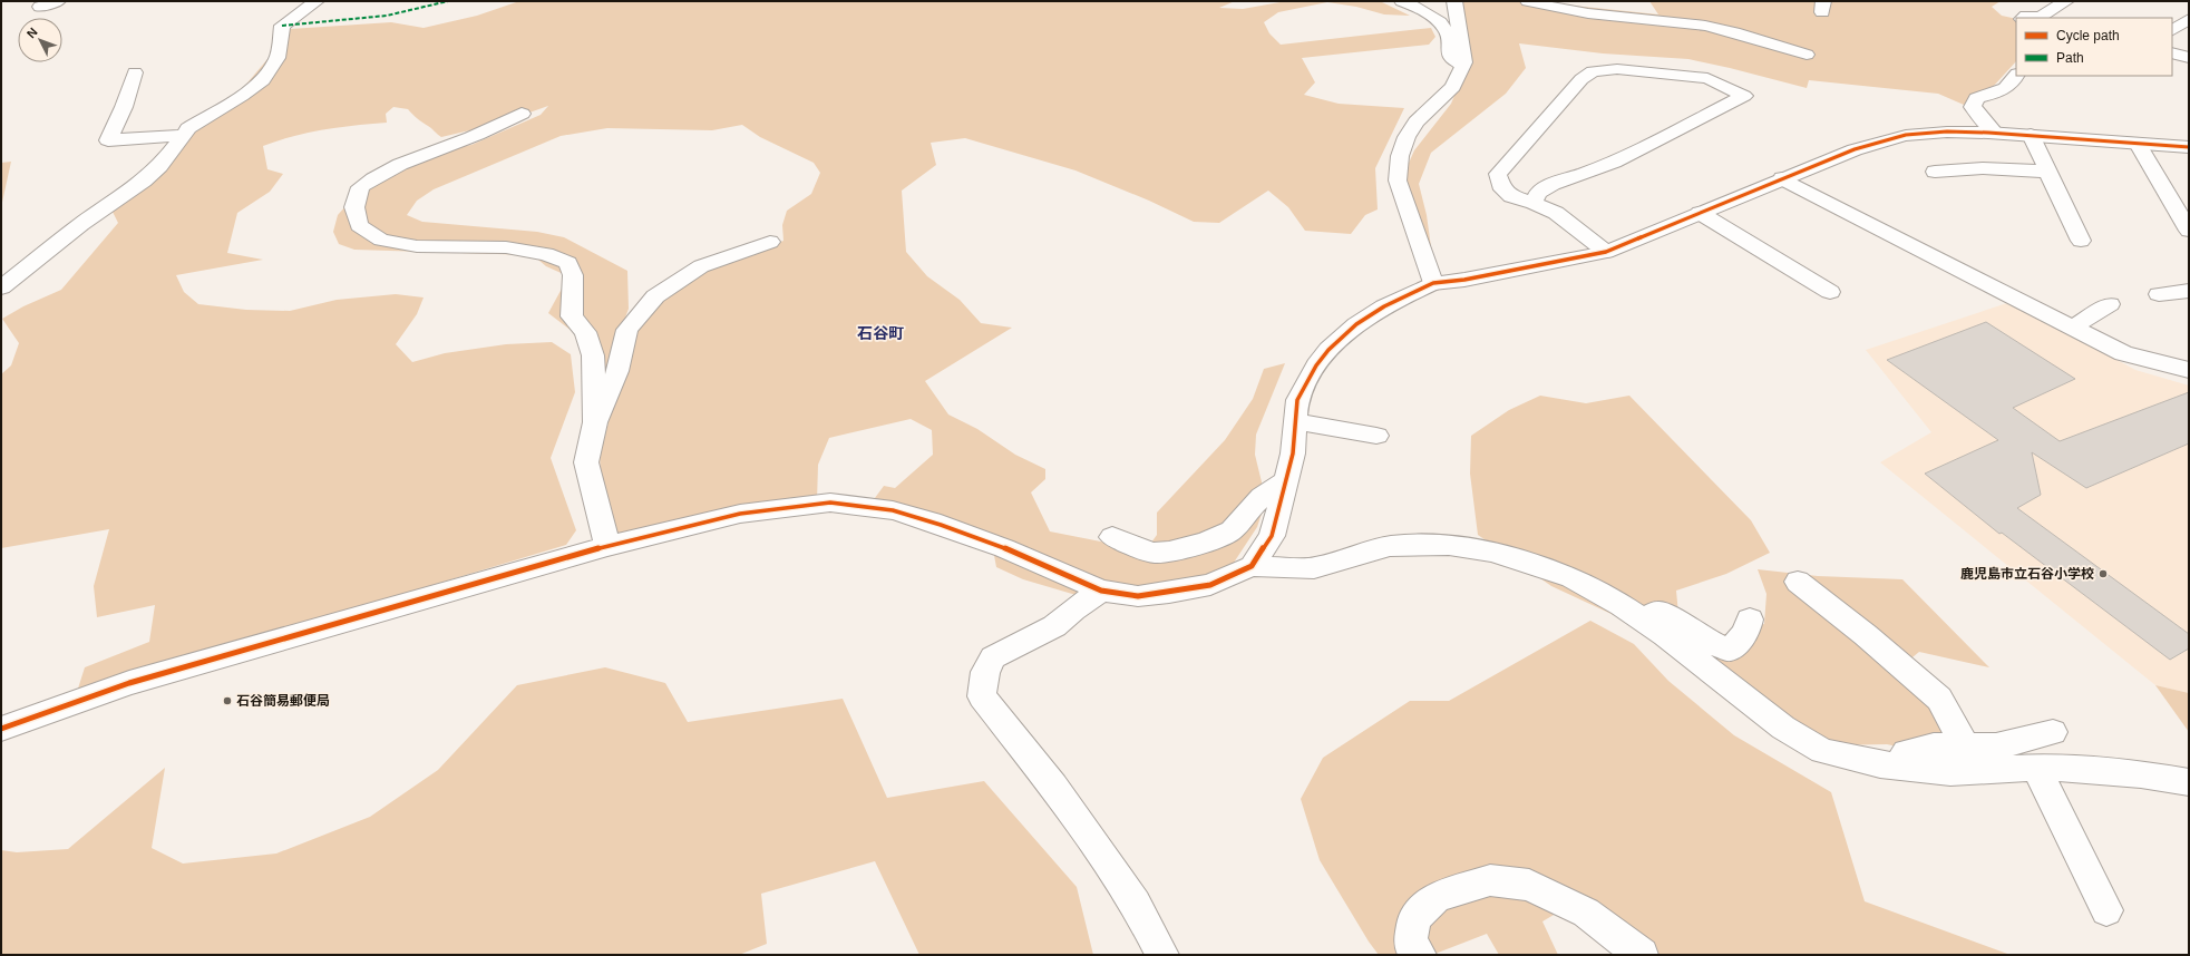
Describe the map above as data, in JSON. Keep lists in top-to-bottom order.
{
  "districts": ["石谷町"],
  "places": ["鹿児島市立石谷小学校", "石谷簡易郵便局"],
  "legend": ["Cycle path", "Path"],
  "north": "top left"
}
